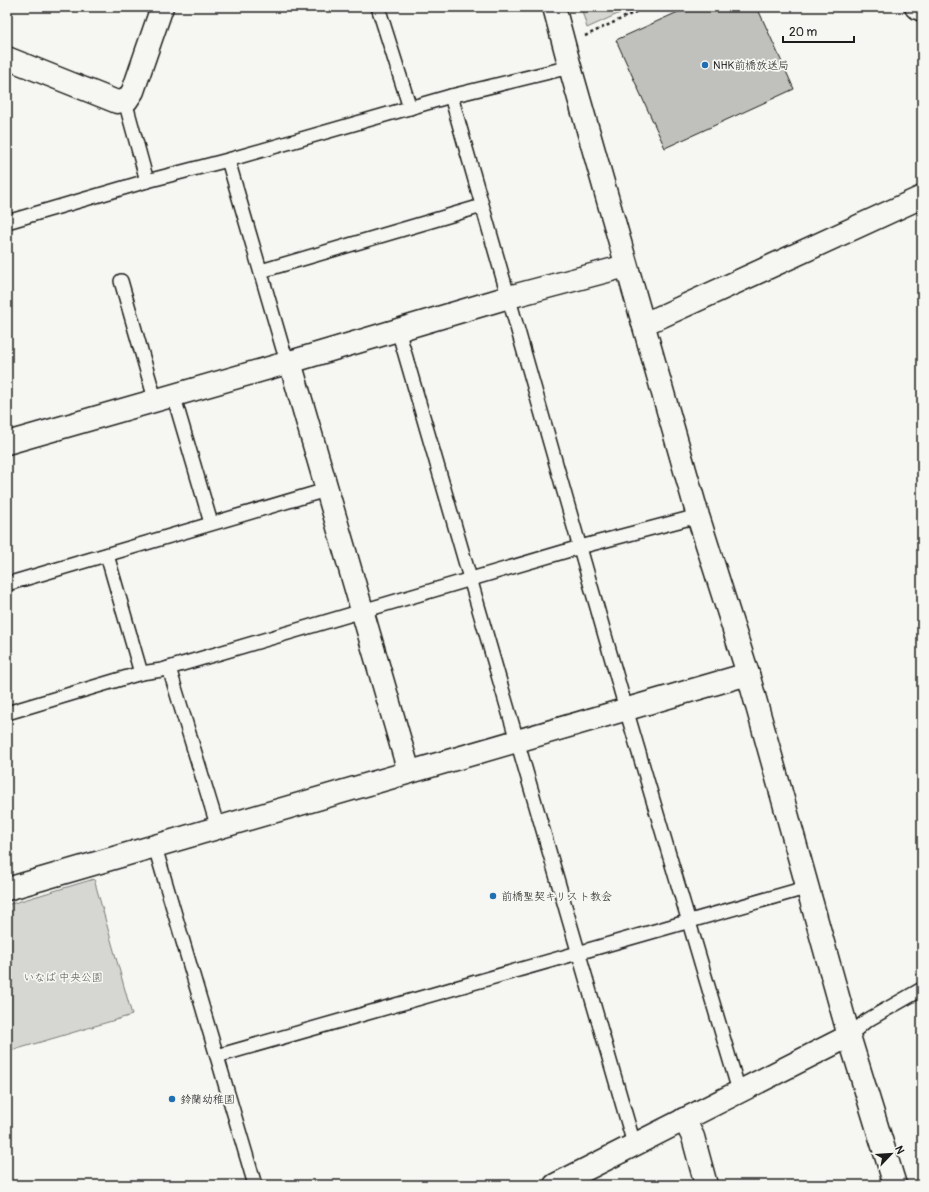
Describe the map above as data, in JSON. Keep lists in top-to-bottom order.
{
  "parks": ["いなば 中央公園"],
  "places": ["NHK前橋放送局", "前橋聖契キリスト教会", "鈴蘭幼稚園"],
  "scale_bar": "20 m",
  "north": "top right"
}
